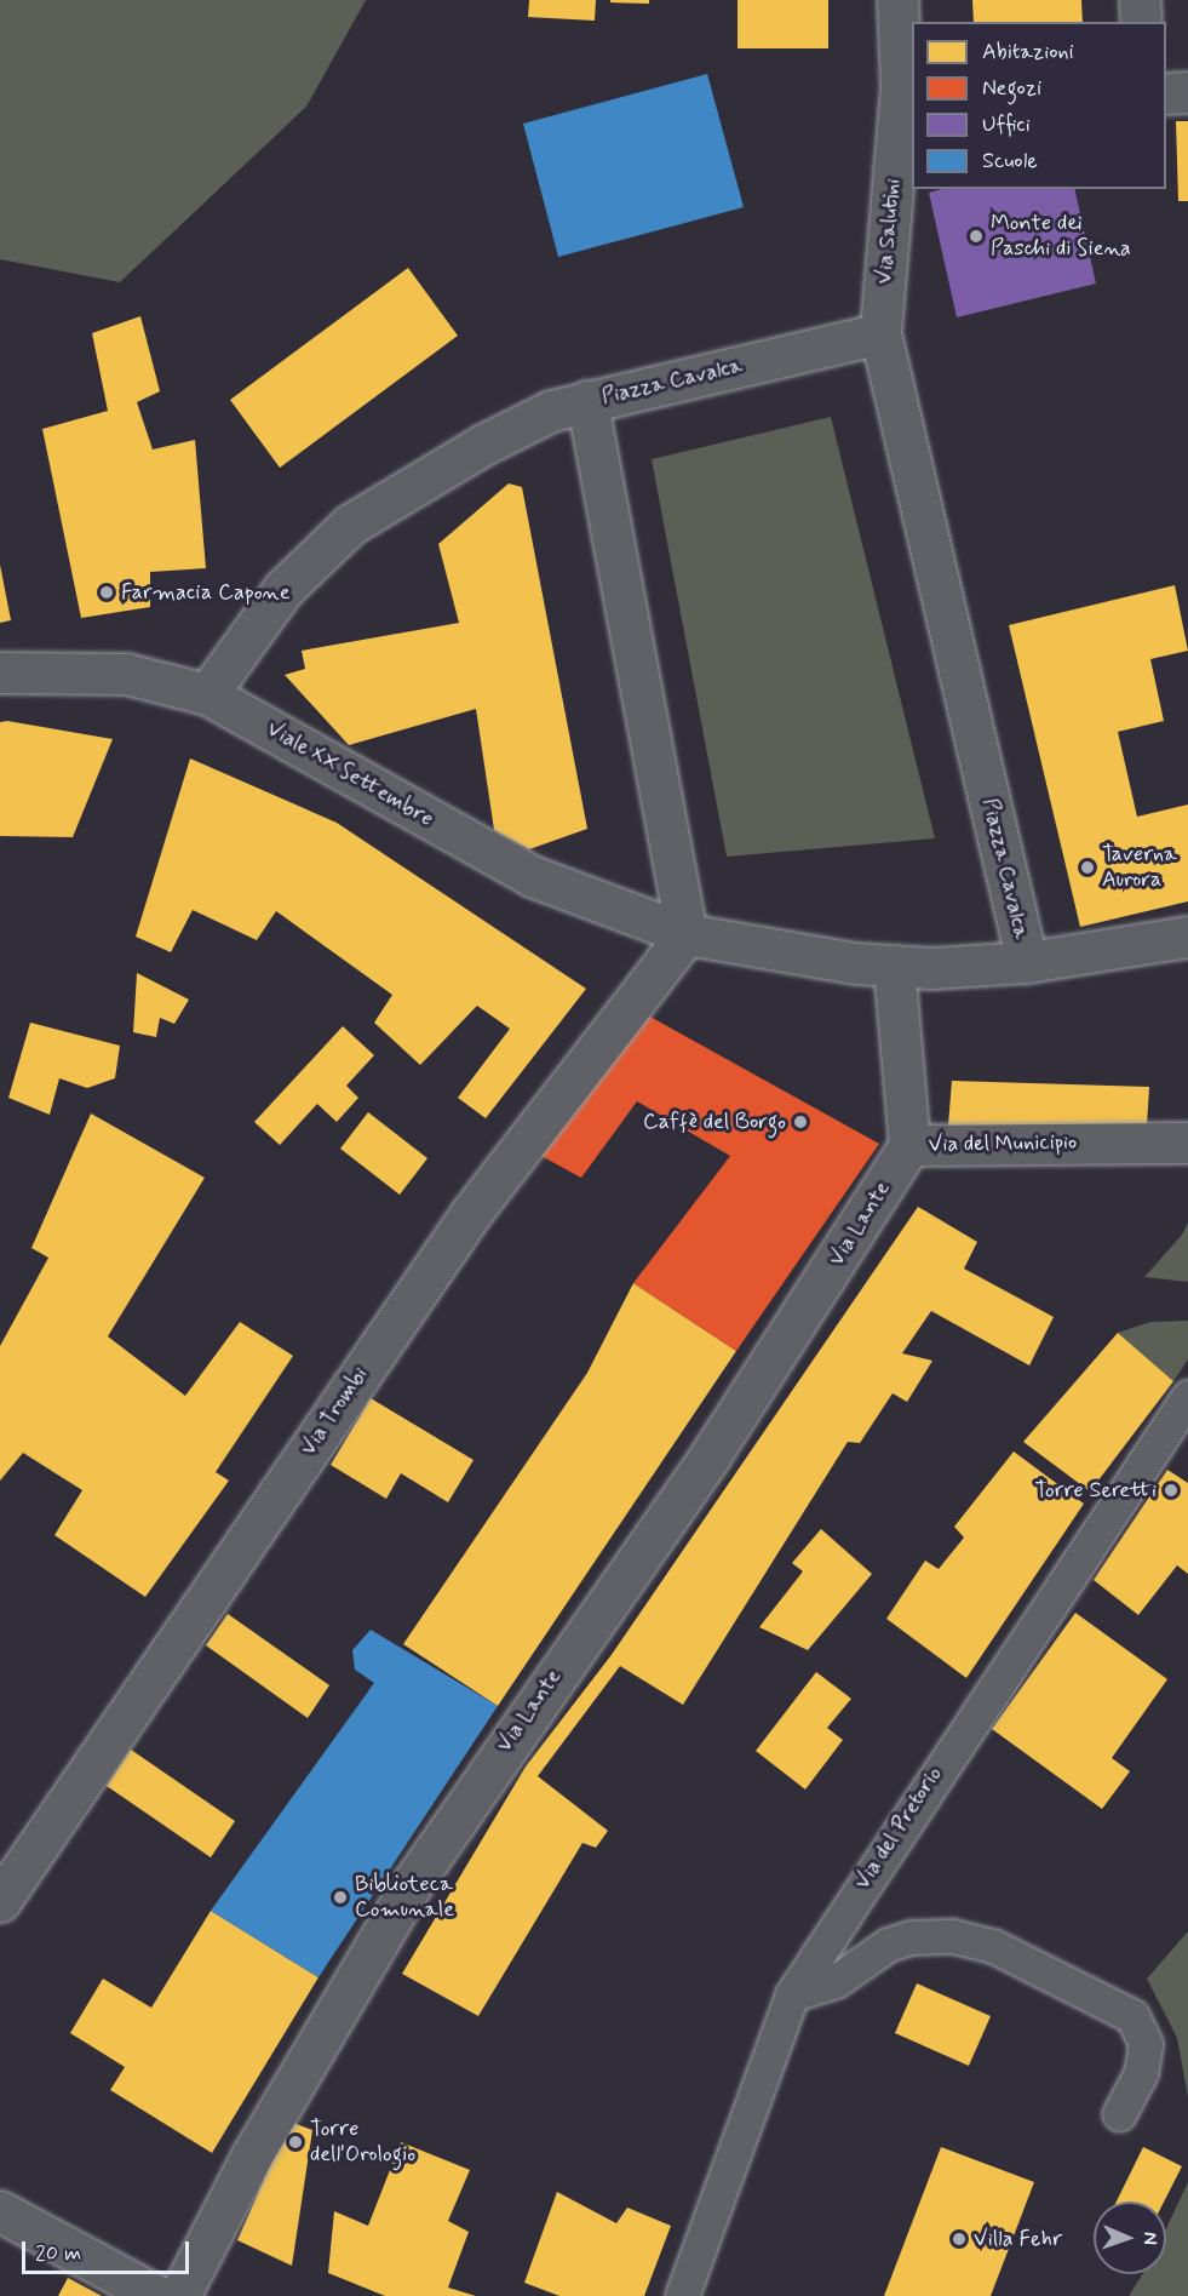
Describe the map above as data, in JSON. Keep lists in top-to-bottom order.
{
  "streets": {
    "street": [
      "Via Salutini",
      "Piazza Cavalca",
      "Viale XX Settembre",
      "Via del Municipio",
      "Via Lante",
      "Via Trombi"
    ],
    "lane": ["Via del Pretorio"]
  },
  "crossings": [
    ["Via Salutini", "Piazza Cavalca"],
    ["Piazza Cavalca", "Viale XX Settembre"],
    ["Piazza Cavalca", "Via del Municipio"],
    ["Piazza Cavalca", "Via Trombi"],
    ["Viale XX Settembre", "Via Trombi"],
    ["Via del Municipio", "Via Lante"]
  ],
  "places": [
    "Monte dei Paschi di Siena",
    "Farmacia Capone",
    "Taverna Aurora",
    "Caffè del Borgo",
    "Torre Seretti",
    "Biblioteca Comunale",
    "Torre dell'Orologio",
    "Villa Fehr"
  ],
  "legend": [
    "Abitazioni",
    "Negozi",
    "Uffici",
    "Scuole"
  ],
  "scale_bar": "20 m",
  "north": "right"
}
